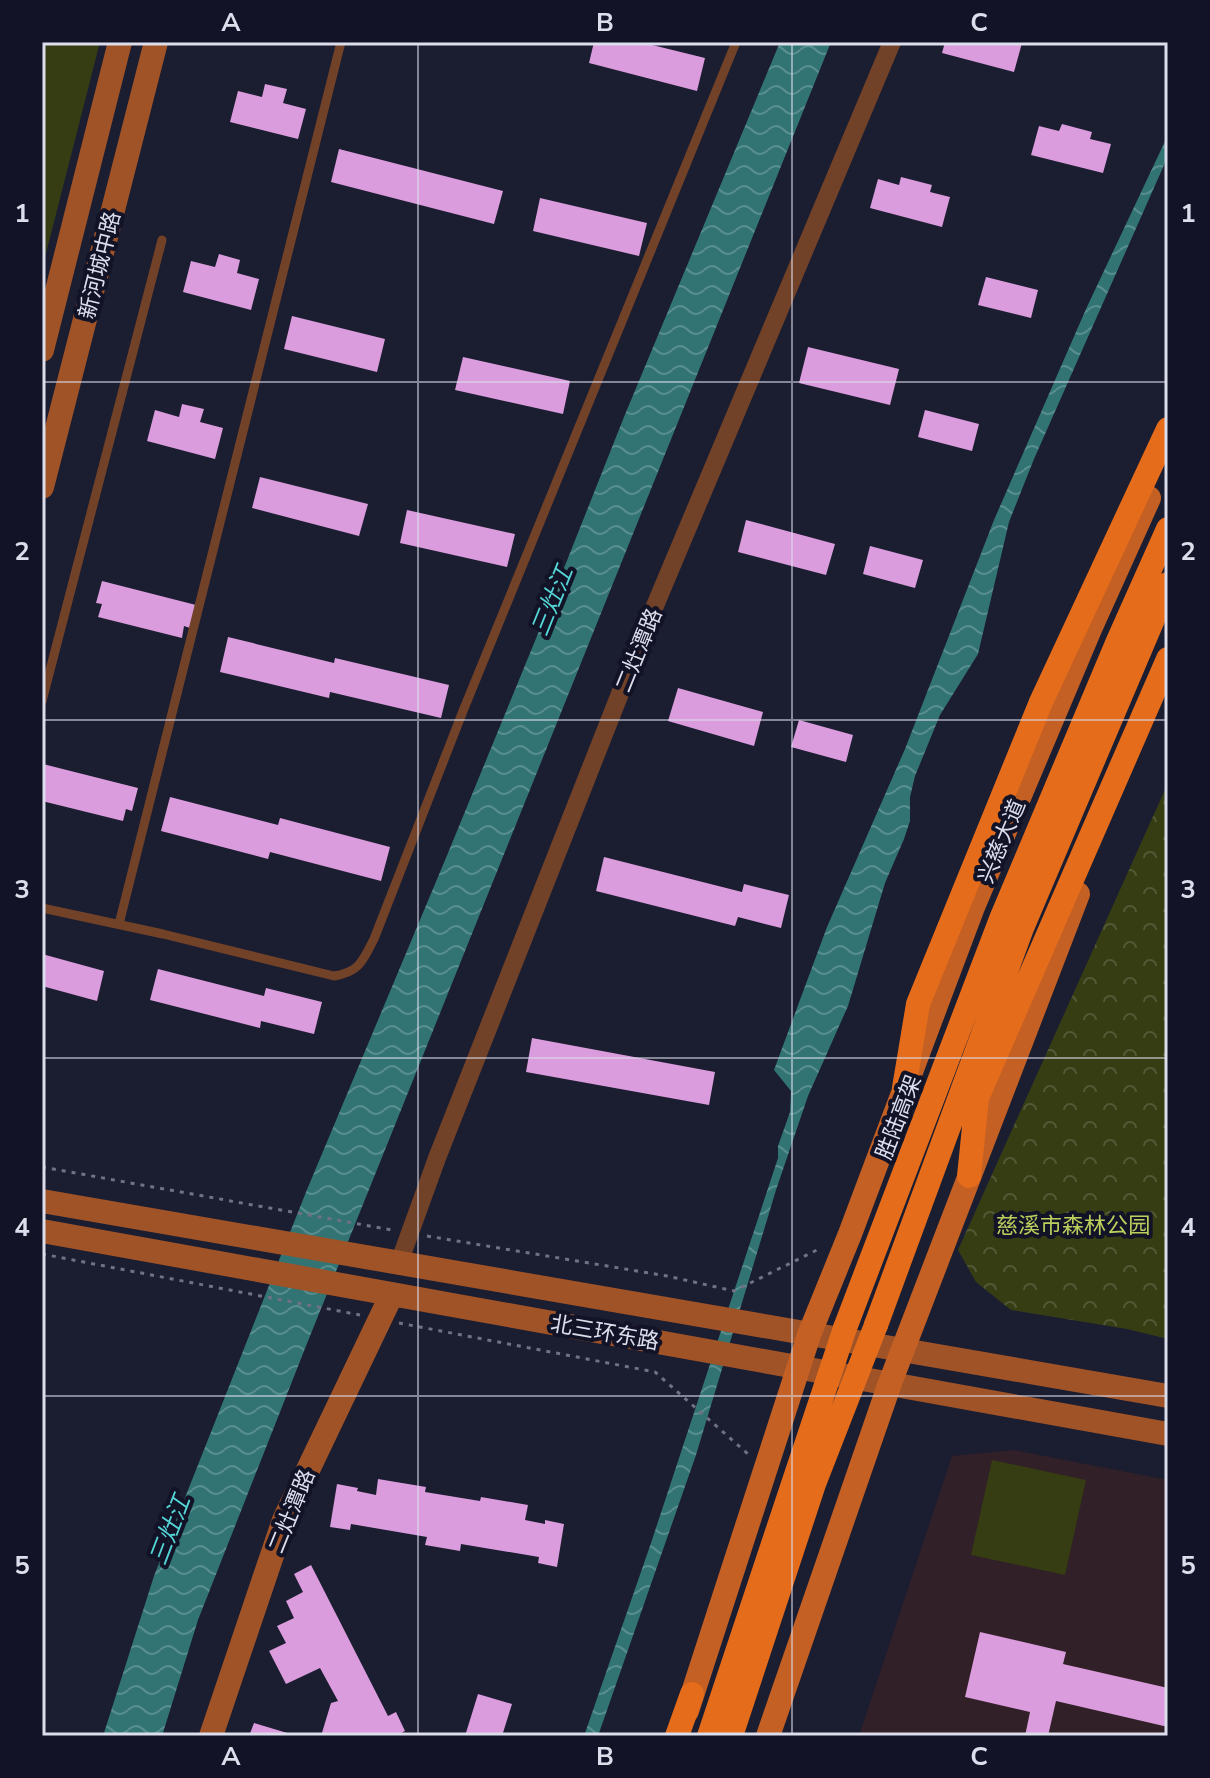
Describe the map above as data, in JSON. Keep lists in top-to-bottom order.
{
  "streets": {
    "highway": ["胜陆高架"],
    "main road": [
      "新河城中路",
      "二灶潭路",
      "兴慈大道",
      "北三环东路"
    ]
  },
  "crossings": [
    ["二灶潭路", "北三环东路"],
    ["兴慈大道", "北三环东路"]
  ],
  "water": ["三灶江"],
  "parks": ["慈溪市森林公园"],
  "grid": {
    "columns": ["A", "B", "C"],
    "rows": [
      "1",
      "2",
      "3",
      "4",
      "5"
    ]
  }
}
